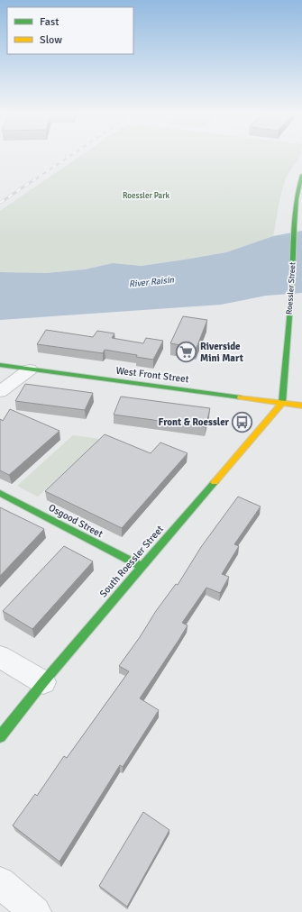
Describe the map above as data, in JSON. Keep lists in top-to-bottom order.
{
  "streets": {
    "street": [
      "Roessler Street",
      "West Front Street",
      "Osgood Street",
      "South Roessler Street"
    ]
  },
  "crossings": [
    ["Roessler Street", "West Front Street"],
    ["Roessler Street", "South Roessler Street"],
    ["West Front Street", "South Roessler Street"],
    ["Osgood Street", "South Roessler Street"]
  ],
  "water": ["River Raisin"],
  "parks": ["Roessler Park"],
  "places": {
    "supermarket": ["Riverside Mini Mart"],
    "bus stop": ["Front & Roessler"]
  },
  "legend": ["Fast", "Slow"]
}
